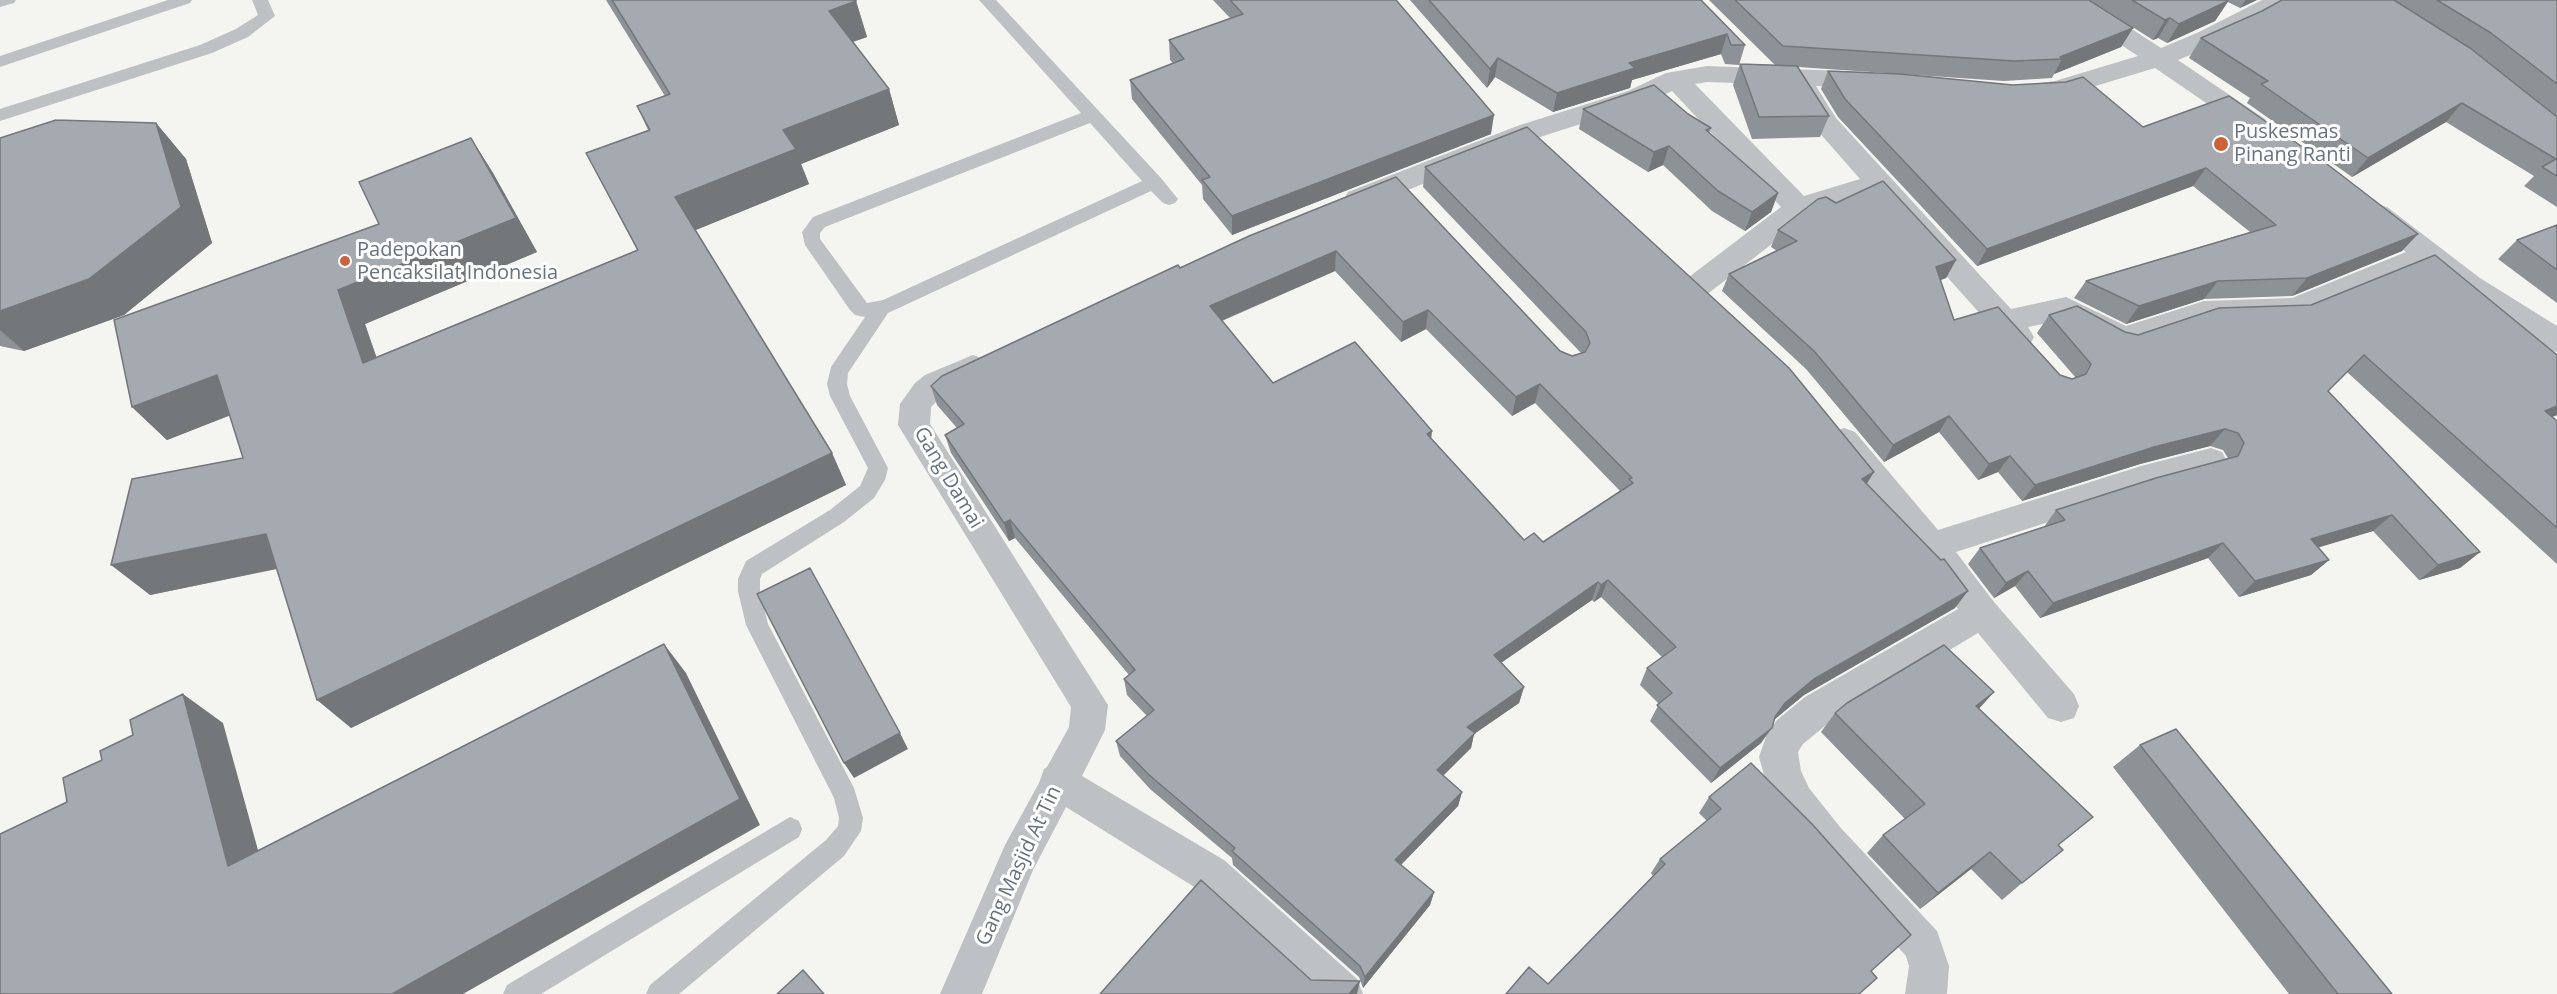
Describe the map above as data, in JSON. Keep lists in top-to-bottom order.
{
  "streets": {
    "street": ["Gang Damai", "Gang Masjid At Tin"]
  },
  "crossings": [
    ["Gang Damai", "Gang Masjid At Tin"]
  ],
  "places": ["Puskesmas Pinang Ranti", "Padepokan Pencaksilat Indonesia"]
}
